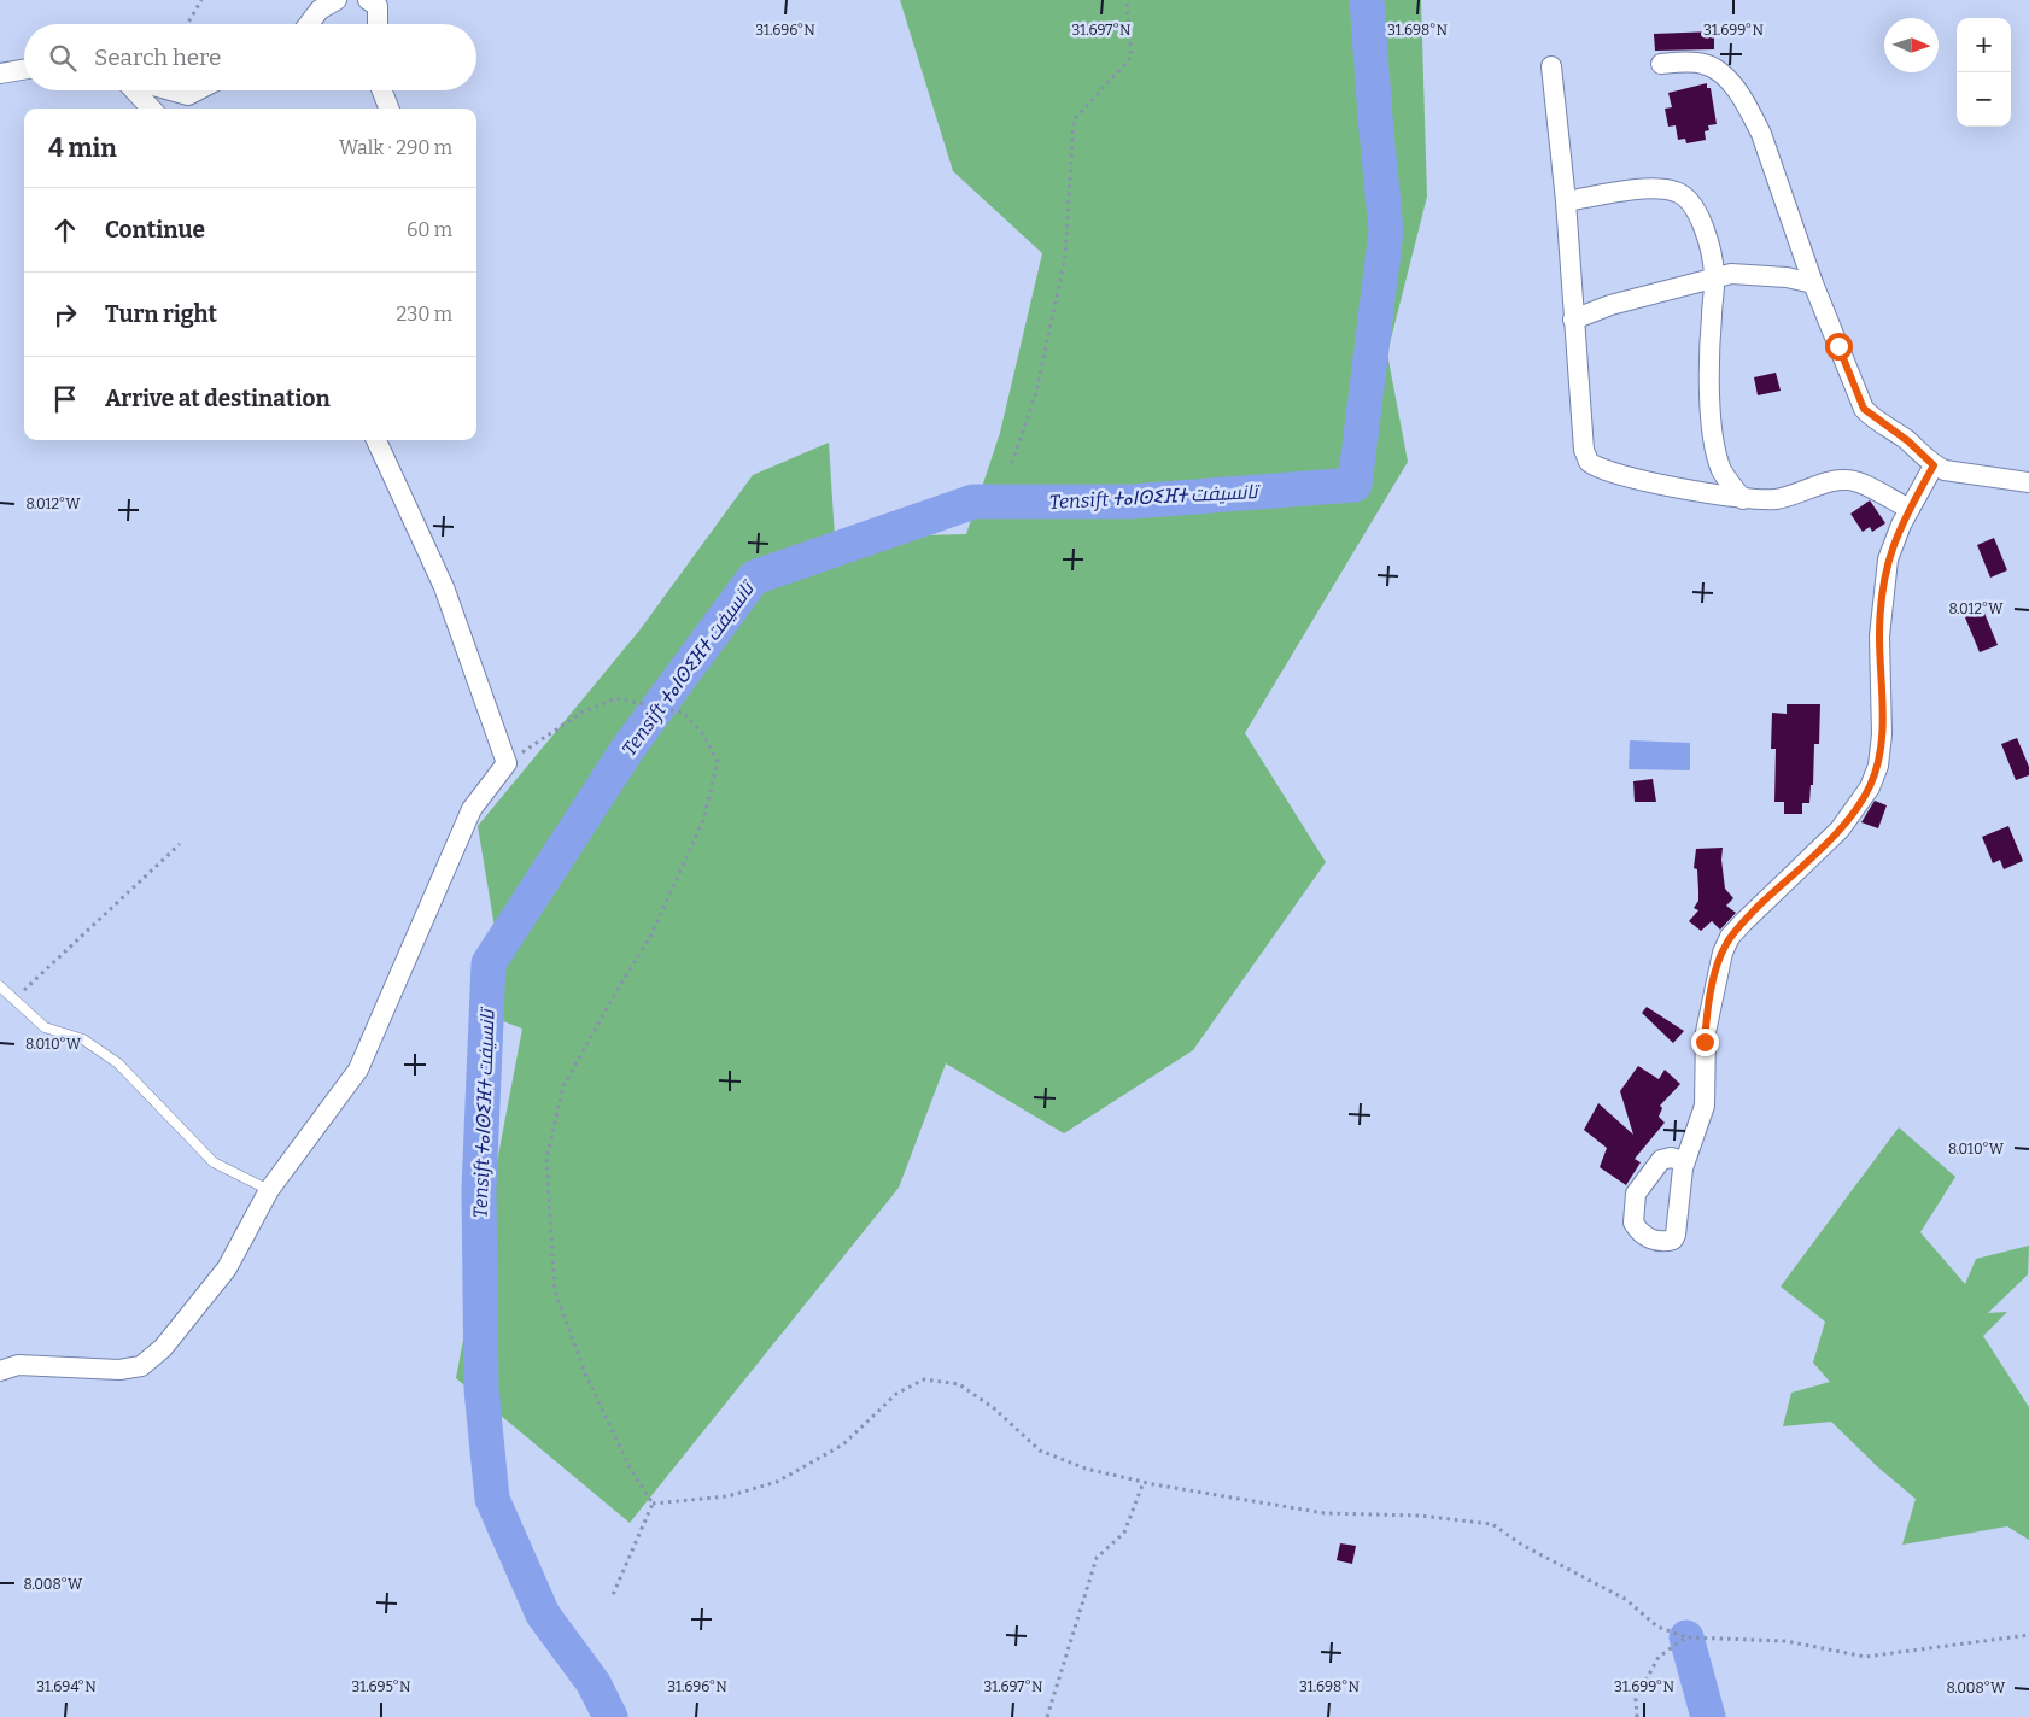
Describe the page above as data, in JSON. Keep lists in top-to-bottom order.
{
  "water": ["Tensift ⵜⴰⵏⵙⵉⴼⵜ تانسيفت"],
  "north": "right",
  "page": {
    "map_buttons": ["+", "−"],
    "search": "Search here",
    "heading": ["4 min", "Walk · 290 m"],
    "list": [
      ["Continue", "60 m"],
      ["Turn right", "230 m"],
      "Arrive at destination"
    ]
  },
  "coordinates": [
    "31.696°N",
    "31.697°N",
    "31.698°N",
    "31.699°N",
    "8.012°W",
    "8.010°W",
    "8.008°W",
    "31.694°N",
    "31.695°N"
  ]
}
